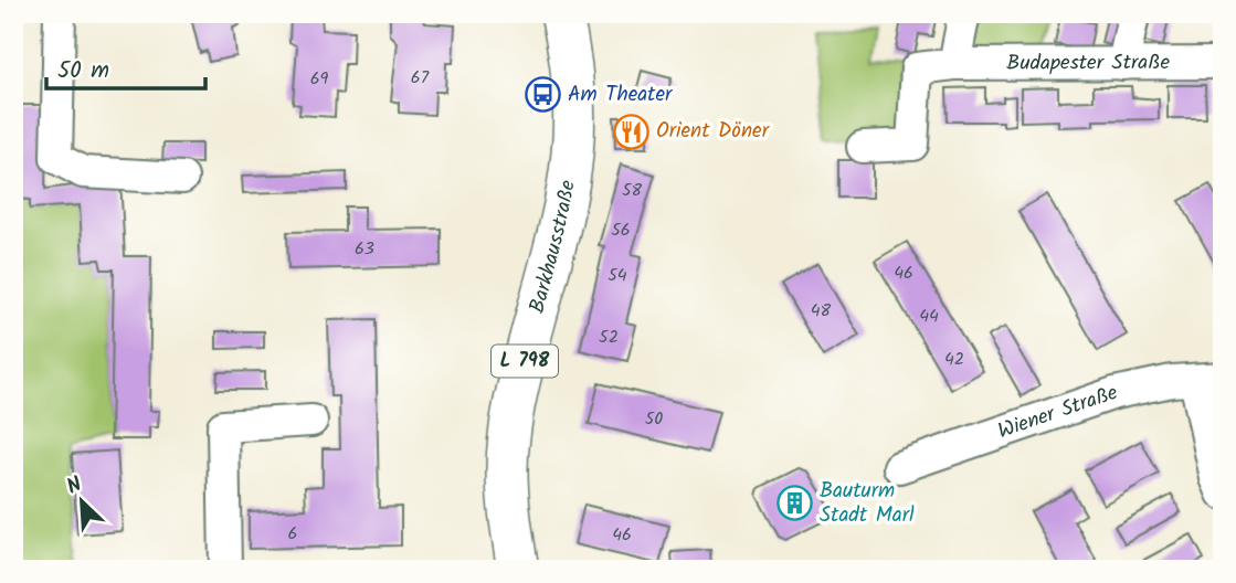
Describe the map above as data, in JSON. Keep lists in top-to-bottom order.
{
  "streets": {
    "main road": ["Barkhausstraße", "L 798"],
    "street": ["Budapester Straße", "Wiener Straße"]
  },
  "places": {
    "bus stop": ["Am Theater"],
    "restaurant": ["Orient Döner"],
    "building": ["Bauturm Stadt Marl"]
  },
  "house_numbers": [
    "67",
    "69",
    "58",
    "56",
    "63",
    "46",
    "54",
    "48",
    "44",
    "52",
    "42",
    "50",
    "6",
    "46"
  ],
  "scale_bar": "50 m",
  "north": "top left"
}
